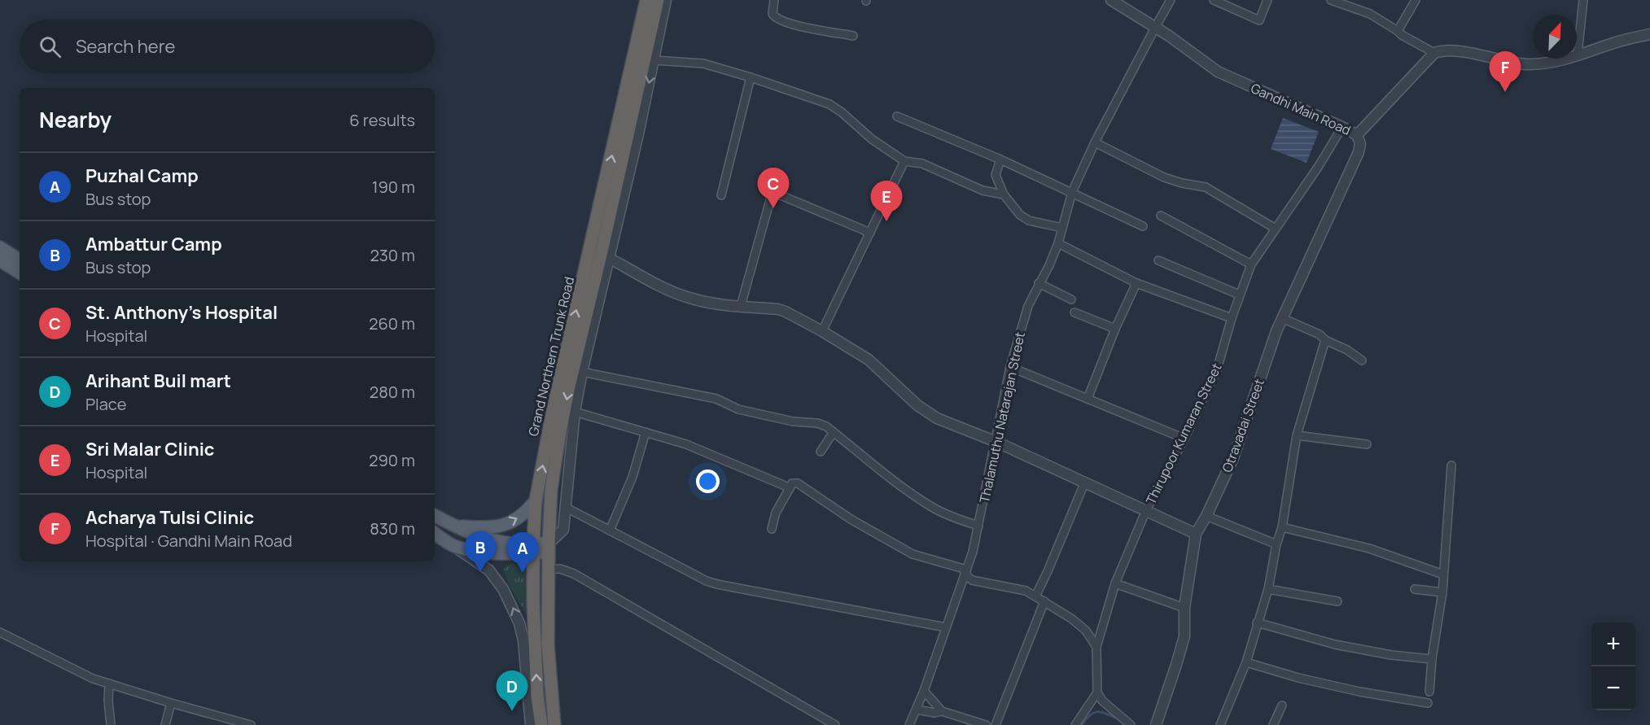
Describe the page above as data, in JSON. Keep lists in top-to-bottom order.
{
  "streets": {
    "highway": ["Grand Northern Trunk Road"],
    "street": [
      "Gandhi Main Road",
      "Thalamuthu Natarajan Street",
      "Otravadai Street",
      "Thirupoor Kumaran Street"
    ]
  },
  "crossings": [
    ["Gandhi Main Road", "Thalamuthu Natarajan Street"],
    ["Gandhi Main Road", "Otravadai Street"],
    ["Gandhi Main Road", "Thirupoor Kumaran Street"]
  ],
  "north": "top right",
  "page": {
    "search": "Search here",
    "pins": [
      "F",
      "C",
      "E",
      "B",
      "A",
      "D"
    ],
    "heading": ["Nearby", "6 results"],
    "list": [
      {
        "mark": "A",
        "name": "Puzhal Camp",
        "note": "Bus stop",
        "value": "190 m"
      },
      {
        "mark": "B",
        "name": "Ambattur Camp",
        "note": "Bus stop",
        "value": "230 m"
      },
      {
        "mark": "C",
        "name": "St. Anthony's Hospital",
        "note": "Hospital",
        "value": "260 m"
      },
      {
        "mark": "D",
        "name": "Arihant Buil mart",
        "note": "Place",
        "value": "280 m"
      },
      {
        "mark": "E",
        "name": "Sri Malar Clinic",
        "note": "Hospital",
        "value": "290 m"
      },
      {
        "mark": "F",
        "name": "Acharya Tulsi Clinic",
        "note": "Hospital · Gandhi Main Road",
        "value": "830 m"
      }
    ],
    "map_buttons": ["+", "−"]
  }
}
